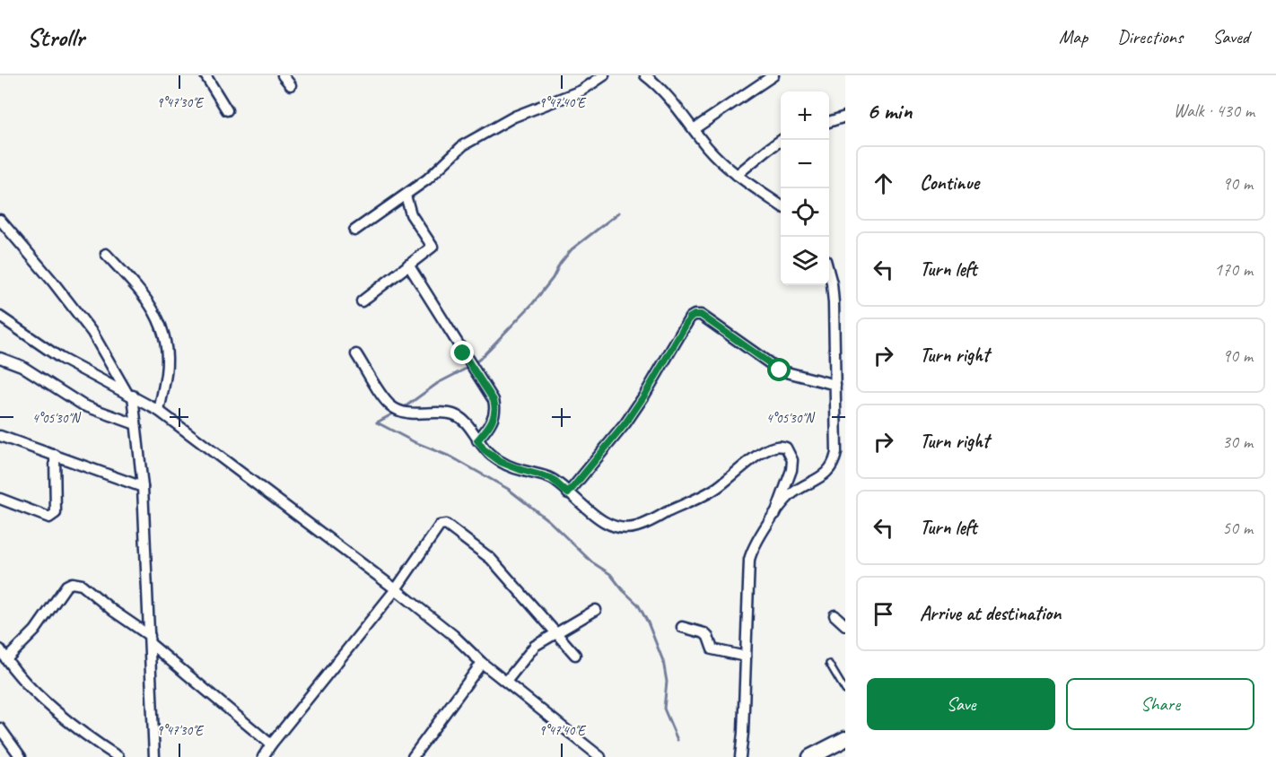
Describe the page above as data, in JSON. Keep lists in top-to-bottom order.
{
  "page": {
    "header": "Strollr",
    "nav": ["Map", "Directions", "Saved"],
    "heading": ["6 min", "Walk · 430 m"],
    "map_buttons": ["+", "−"],
    "list": [
      ["Continue", "90 m"],
      ["Turn left", "170 m"],
      ["Turn right", "90 m"],
      ["Turn right", "30 m"],
      ["Turn left", "50 m"],
      "Arrive at destination"
    ],
    "buttons": ["Save", "Share"]
  },
  "coordinates": ["9°47'30\"E", "9°47'40\"E", "4°05'30\"N"]
}
